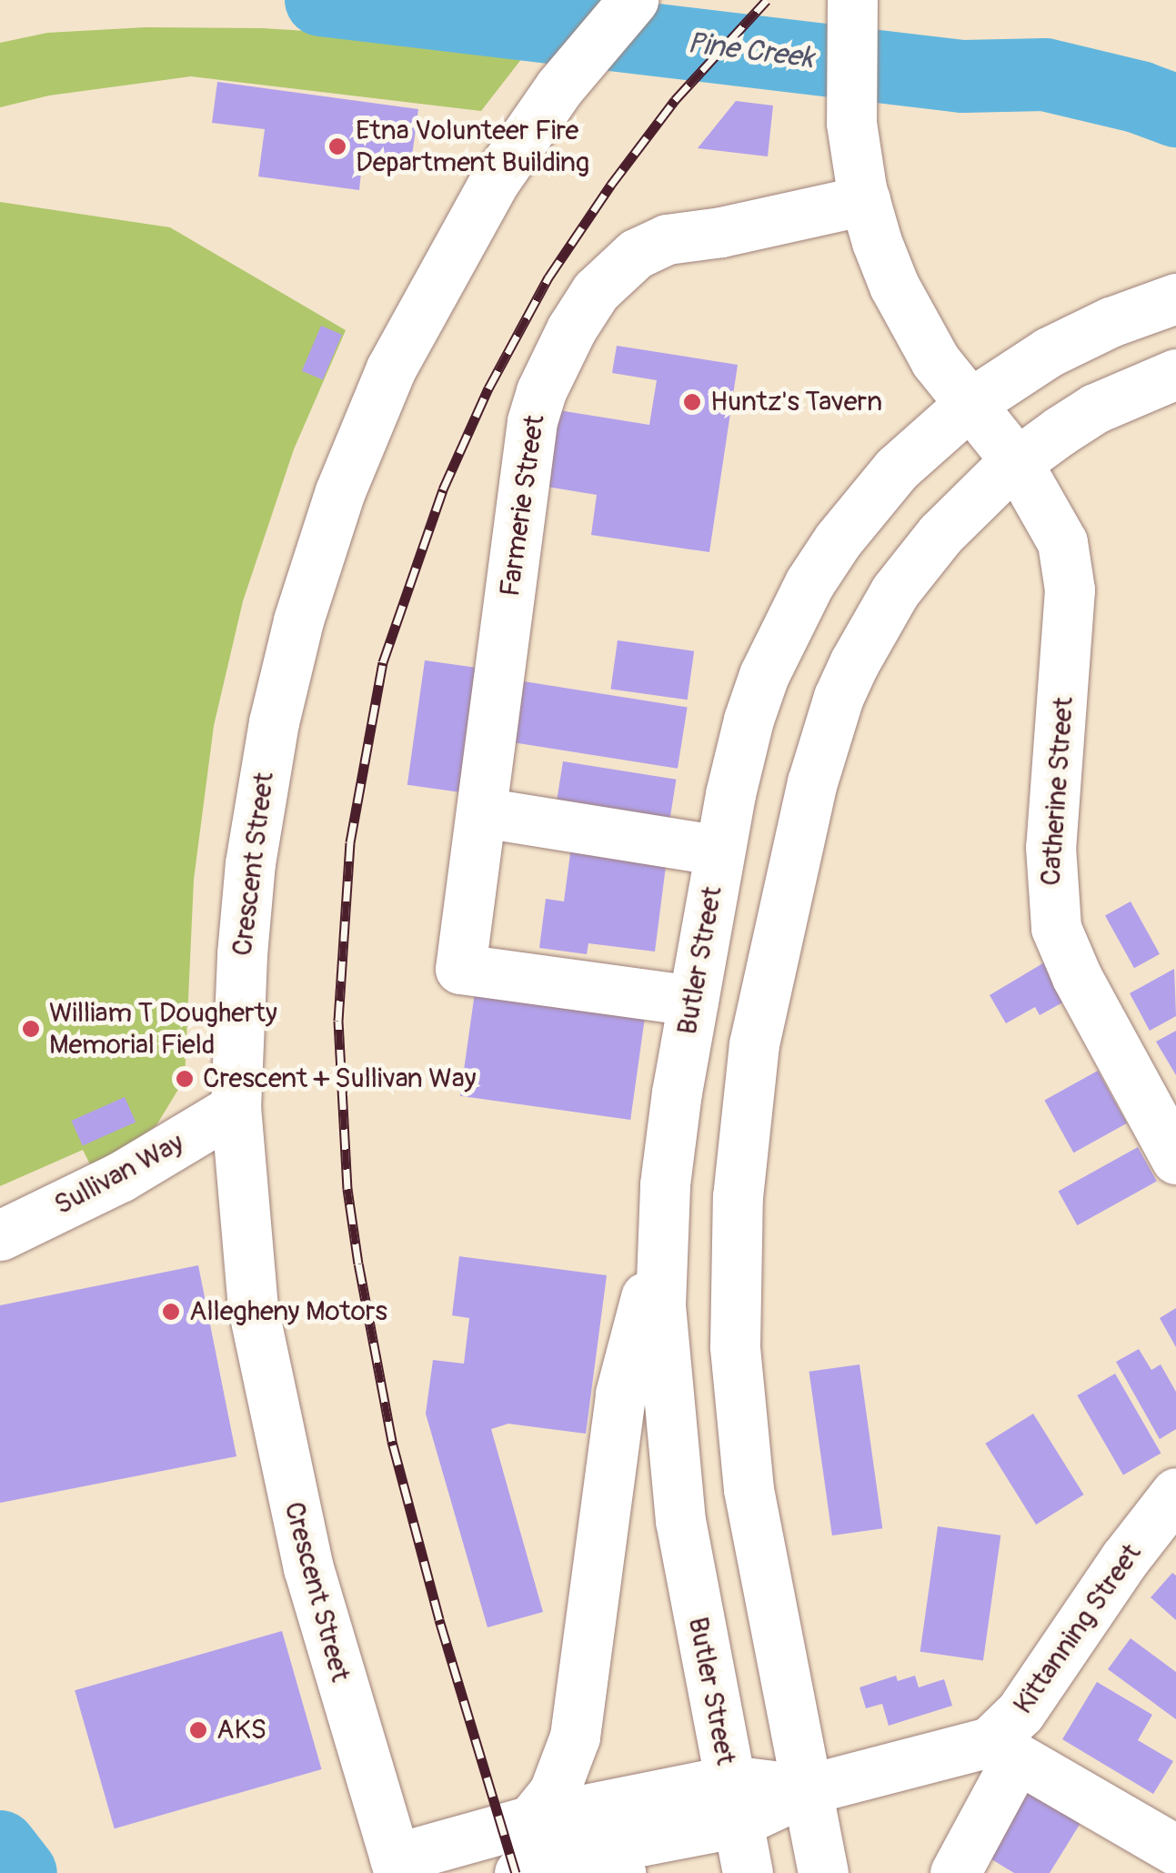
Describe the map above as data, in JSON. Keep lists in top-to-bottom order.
{
  "streets": {
    "main road": [
      "Farmerie Street",
      "Catherine Street",
      "Crescent Street",
      "Butler Street",
      "Sullivan Way",
      "Kittanning Street"
    ]
  },
  "crossings": [
    ["Farmerie Street", "Catherine Street"],
    ["Farmerie Street", "Butler Street"],
    ["Catherine Street", "Butler Street"],
    ["Crescent Street", "Sullivan Way"]
  ],
  "water": ["Pine Creek"],
  "places": [
    "Etna Volunteer Fire Department Building",
    "Huntz's Tavern",
    "William T Dougherty Memorial Field",
    "Crescent + Sullivan Way",
    "Allegheny Motors",
    "AKS"
  ]
}
